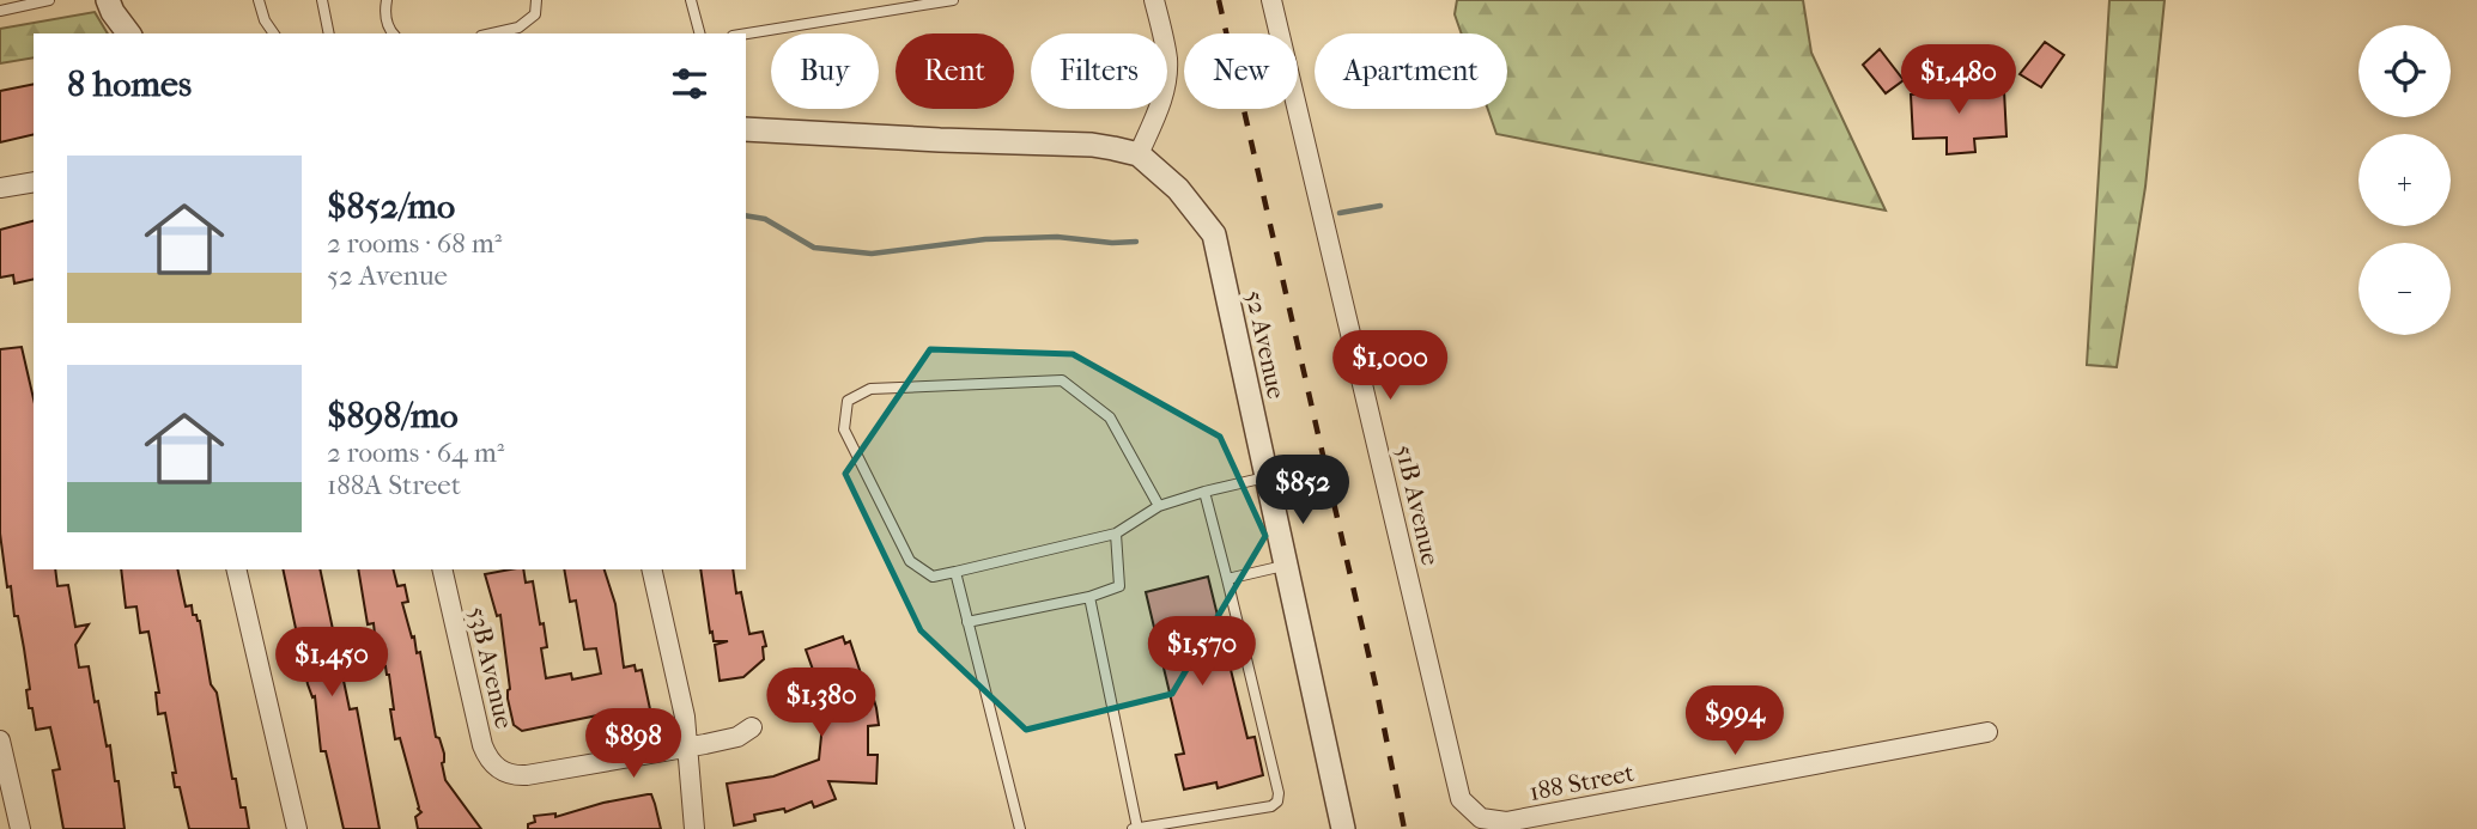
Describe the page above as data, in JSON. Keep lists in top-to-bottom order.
{
  "streets": {
    "street": [
      "52 Avenue",
      "51B Avenue",
      "53B Avenue",
      "188 Street"
    ]
  },
  "crossings": [
    ["51B Avenue", "188 Street"]
  ],
  "page": {
    "map_buttons": ["+", "−"],
    "chip": [
      "Buy",
      "Rent",
      "Filters",
      "New",
      "Apartment"
    ],
    "heading": "8 homes",
    "price": [
      "$1,480",
      "$1,000",
      "$852",
      "$1,570",
      "$1,450",
      "$1,380",
      "$994",
      "$898"
    ],
    "list": [
      {
        "name": "$852/mo",
        "note": "2 rooms · 68 m² · 52 Avenue"
      },
      {
        "name": "$898/mo",
        "note": "2 rooms · 64 m² · 188A Street"
      }
    ]
  }
}
